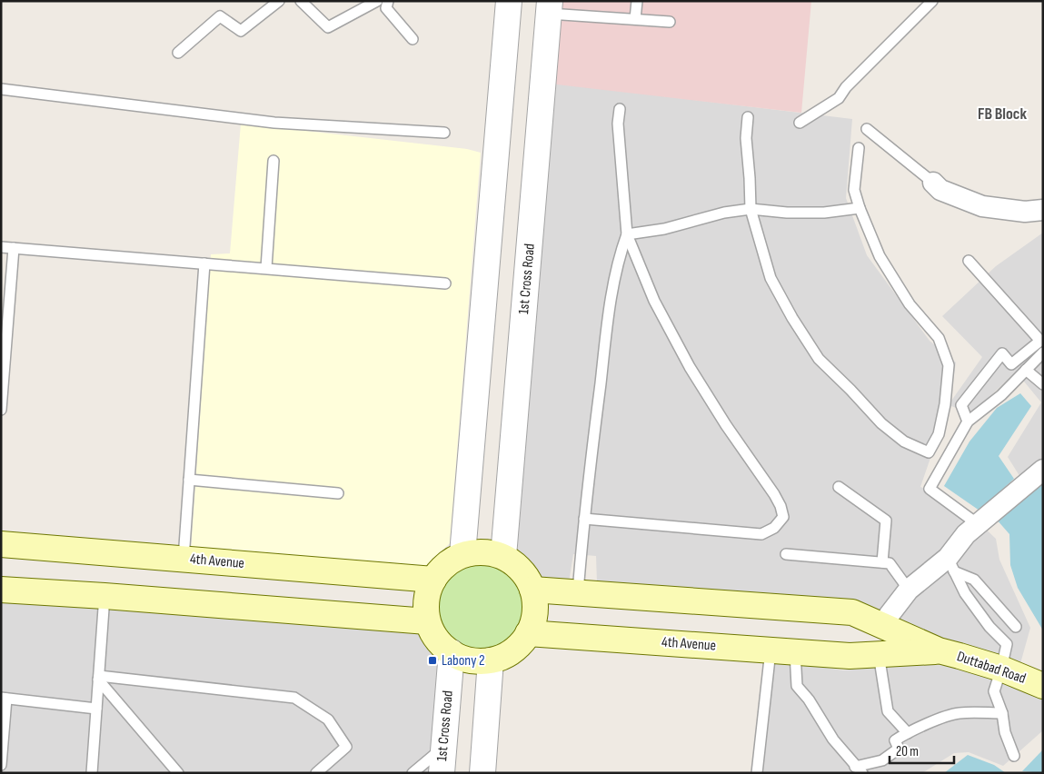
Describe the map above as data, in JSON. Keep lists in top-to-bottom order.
{
  "streets": {
    "main road": ["4th Avenue", "Duttabad Road"],
    "street": ["1st Cross Road"]
  },
  "crossings": [
    ["1st Cross Road", "4th Avenue"],
    ["4th Avenue", "Duttabad Road"]
  ],
  "districts": ["FB Block"],
  "places": {
    "transit": ["Labony 2"]
  },
  "scale_bar": "20 m"
}
